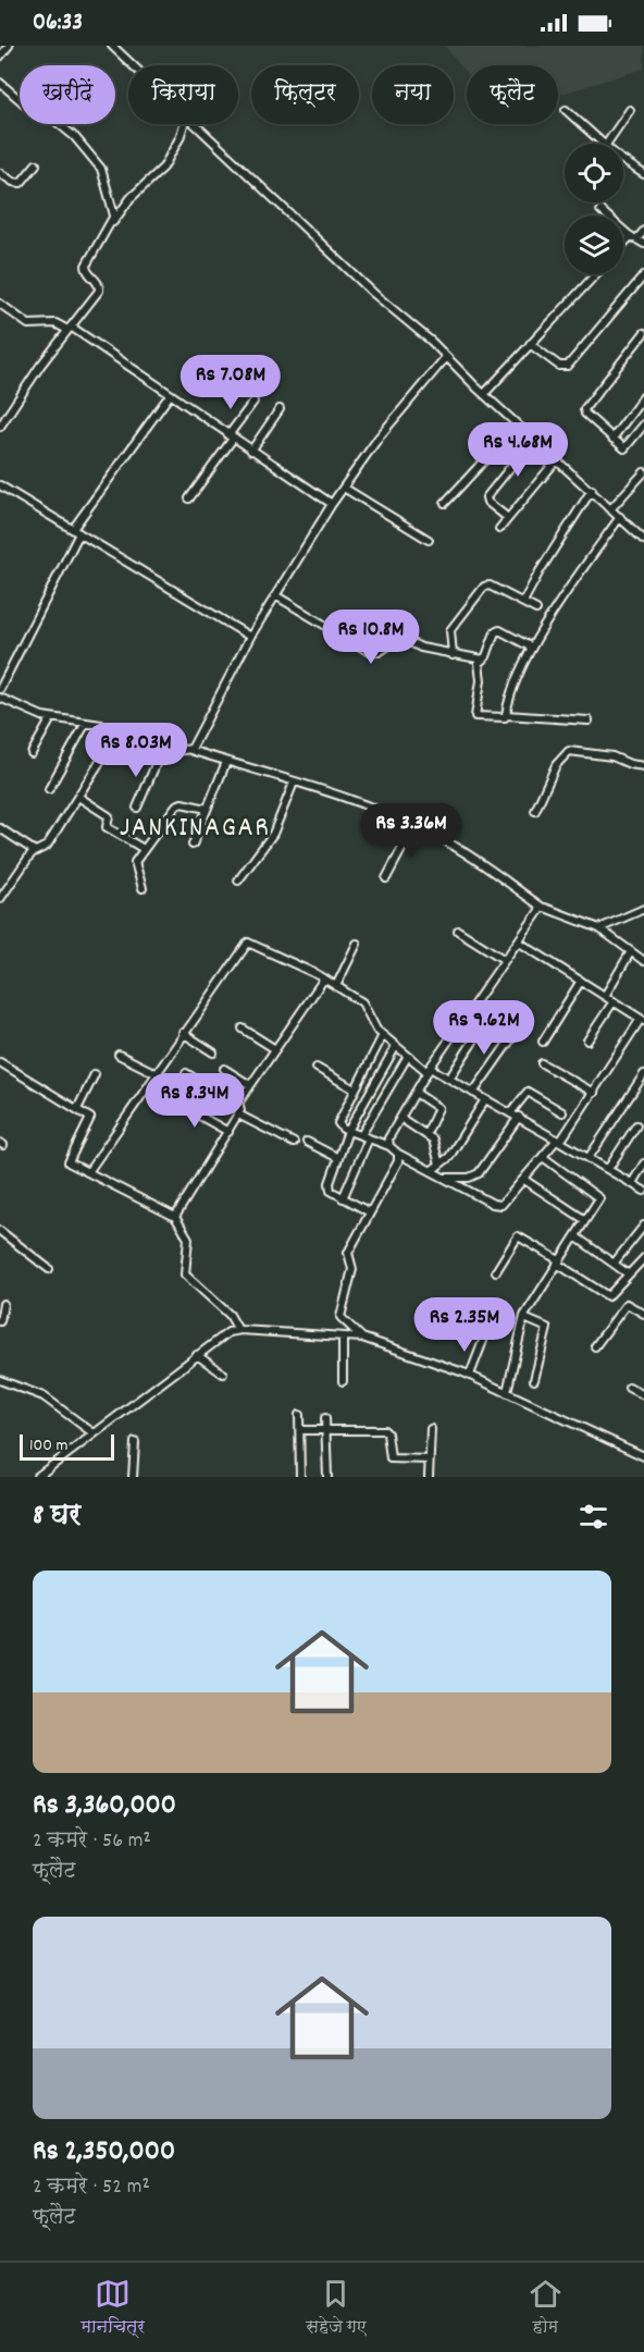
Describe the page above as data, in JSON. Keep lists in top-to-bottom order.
{
  "districts": ["JANKINAGAR"],
  "scale_bar": "100 m",
  "page": {
    "status": "06:33",
    "chip": [
      "खरीदें",
      "किराया",
      "फ़िल्टर",
      "नया",
      "फ़्लैट"
    ],
    "price": [
      "Rs 7.08M",
      "Rs 4.68M",
      "Rs 10.8M",
      "Rs 8.03M",
      "Rs 3.36M",
      "Rs 9.62M",
      "Rs 8.34M",
      "Rs 2.35M"
    ],
    "scale": "100 m",
    "heading": "8 घर",
    "list": [
      {
        "name": "Rs 3,360,000",
        "note": "2 कमरे · 56 m² · फ़्लैट"
      },
      {
        "name": "Rs 2,350,000",
        "note": "2 कमरे · 52 m² · फ़्लैट"
      }
    ],
    "tabs": ["मानचित्र", "सहेजे गए", "होम"]
  }
}
